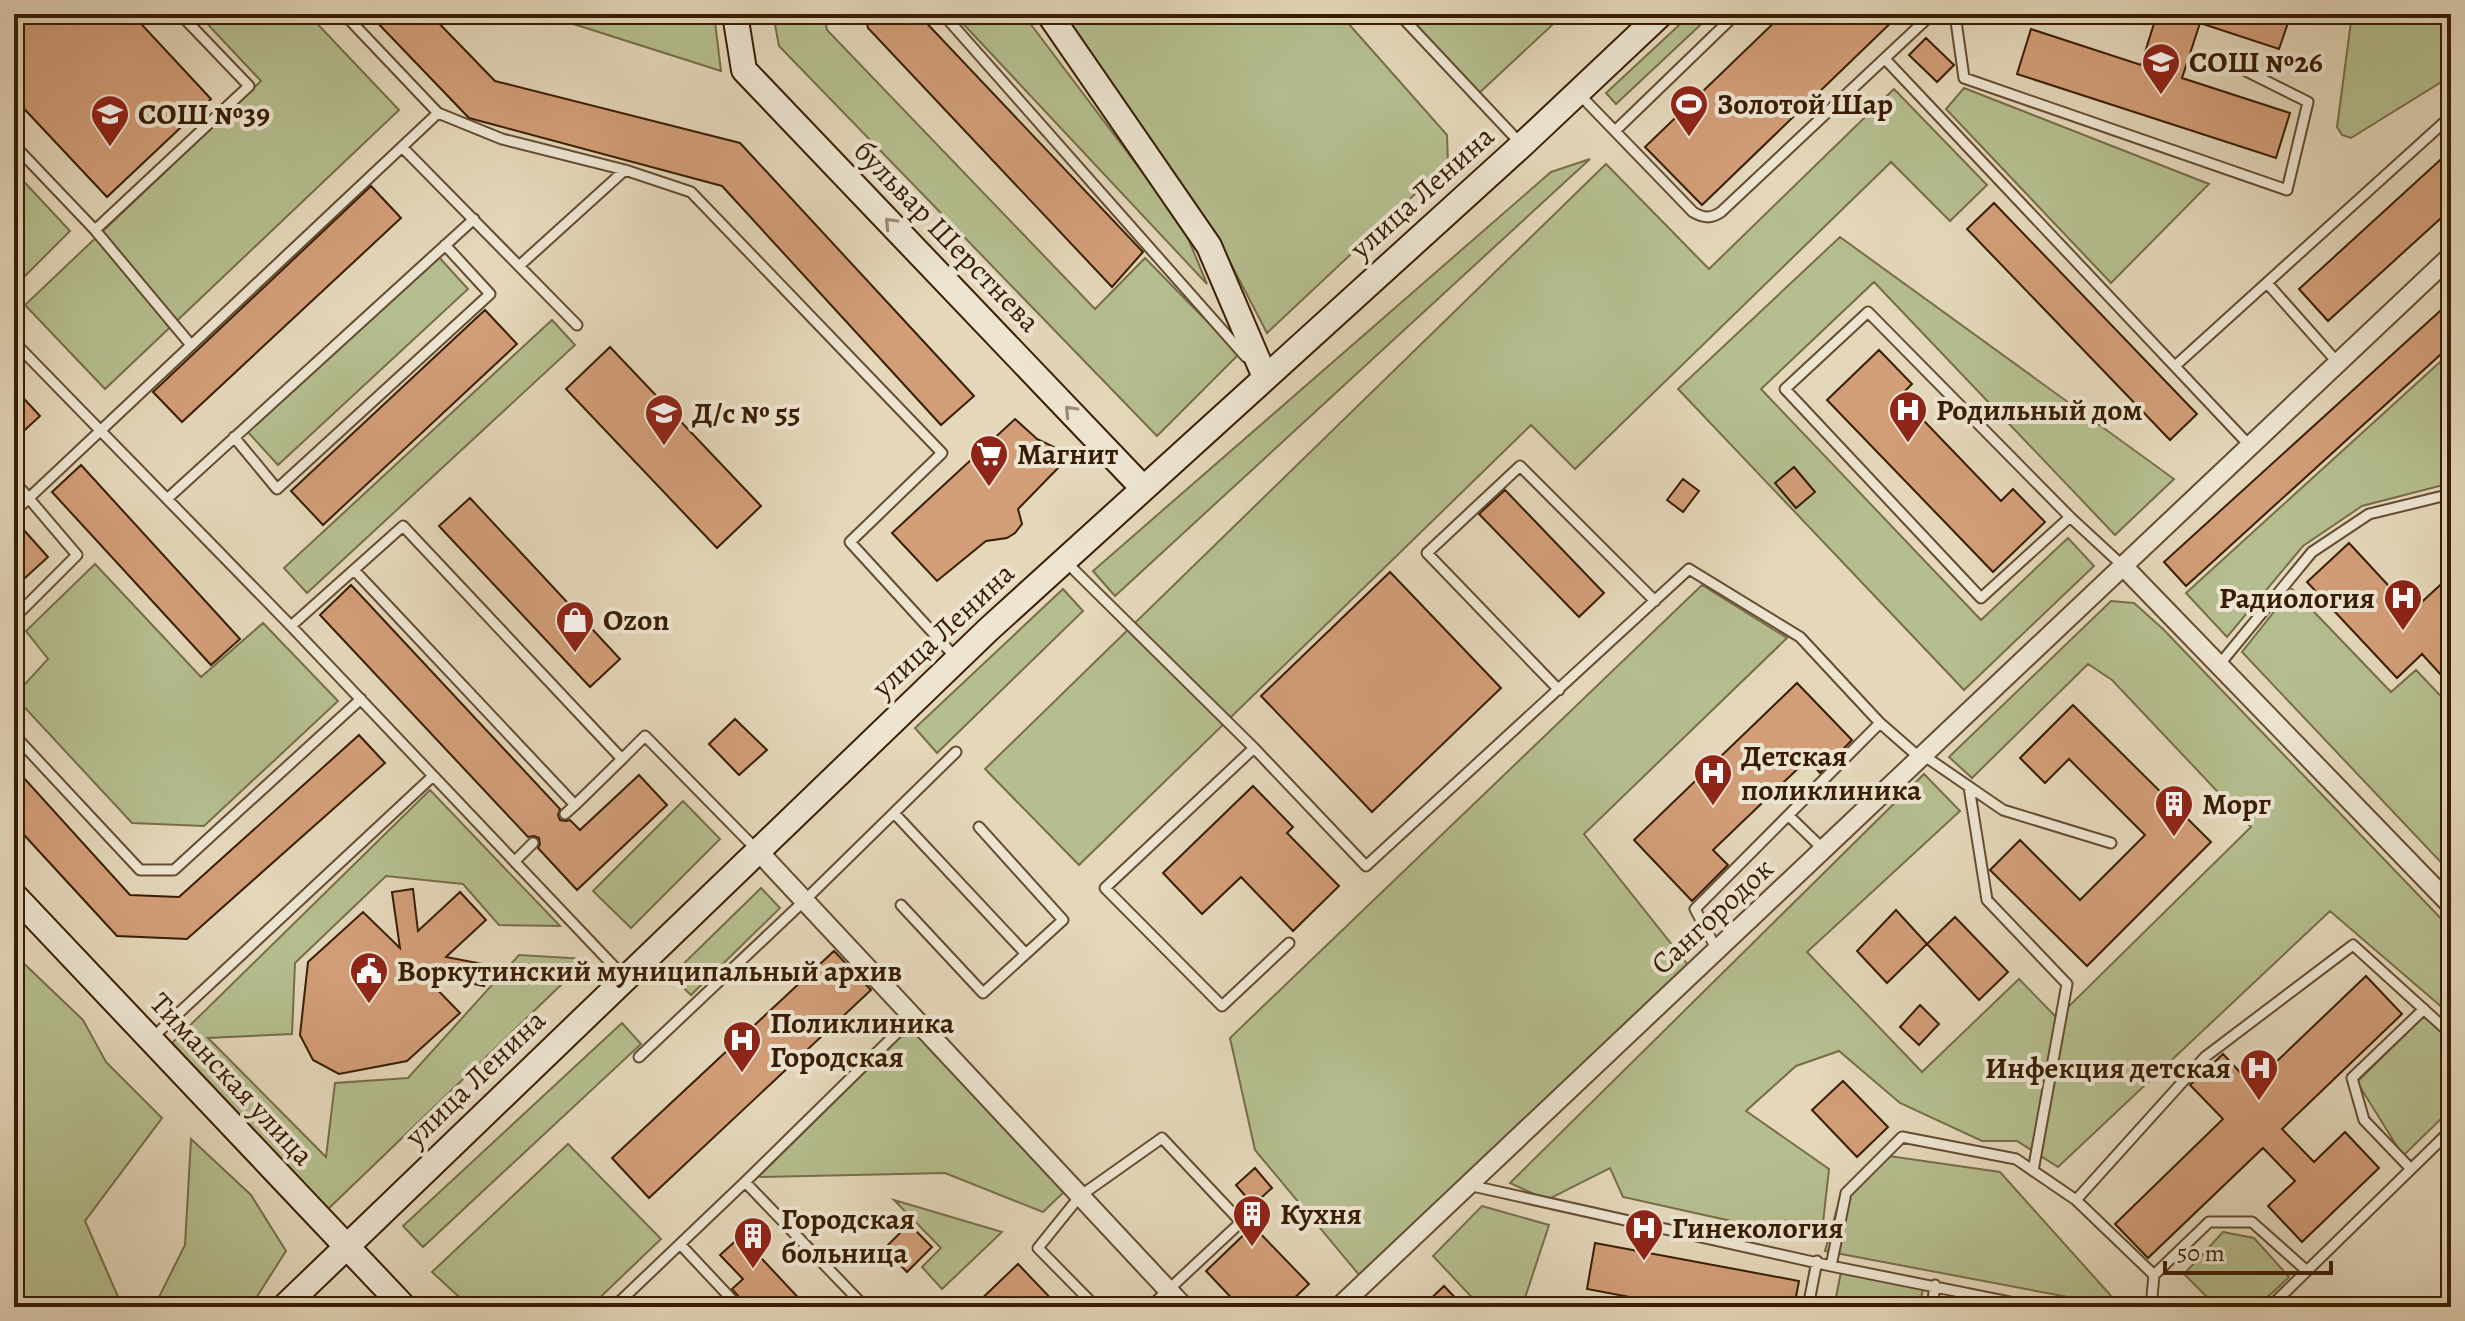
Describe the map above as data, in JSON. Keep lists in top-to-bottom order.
{
  "streets": {
    "main road": ["улица Ленина", "бульвар Шерстнева", "Тиманская улица"],
    "street": ["Сангородок"]
  },
  "crossings": [
    ["улица Ленина", "бульвар Шерстнева"],
    ["улица Ленина", "Тиманская улица"]
  ],
  "one_way": ["бульвар Шерстнева"],
  "places": {
    "school or university": ["СОШ №26", "СОШ №39", "Д/с № 55"],
    "sports": ["Золотой Шар"],
    "hospital": [
      "Родильный дом",
      "Радиология",
      "Детская поликлиника",
      "Поликлиника Городская",
      "Инфекция детская",
      "Гинекология"
    ],
    "supermarket": ["Магнит"],
    "shop": ["Ozon"],
    "building": ["Морг", "Кухня", "Городская больница"],
    "public building": ["Воркутинский муниципальный архив"]
  },
  "scale_bar": "50 m"
}
